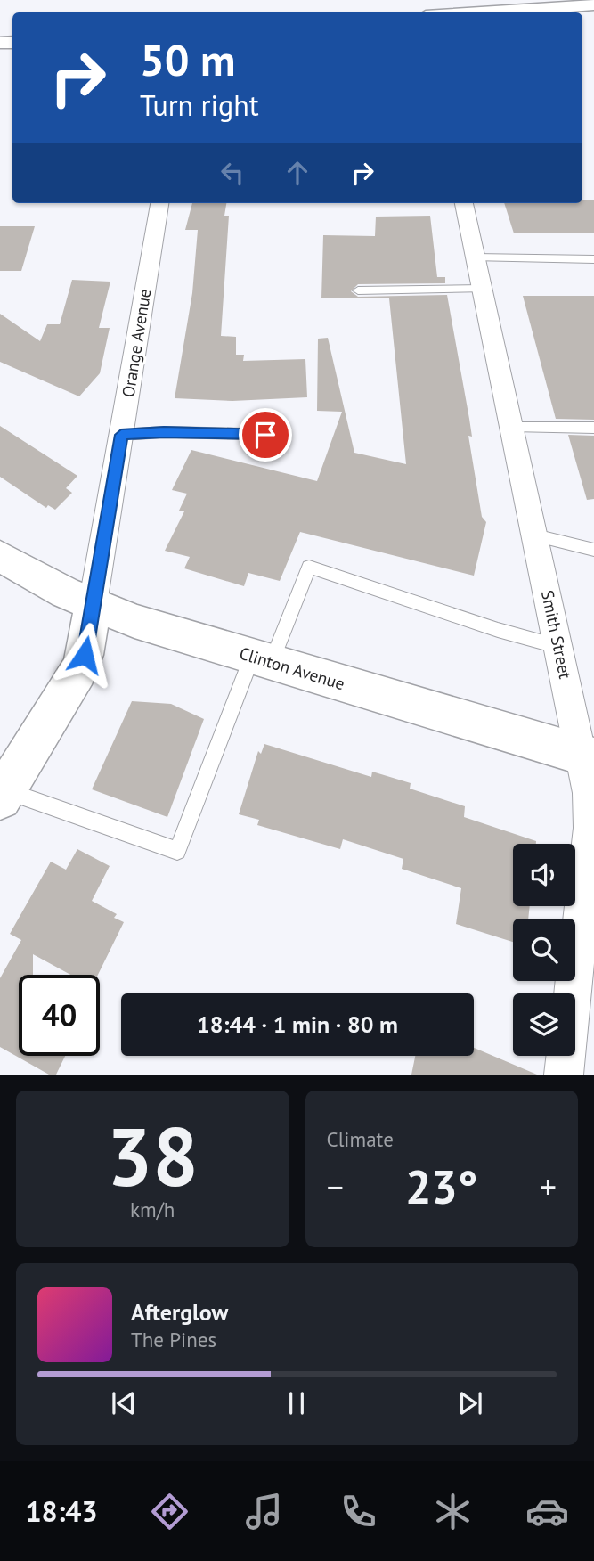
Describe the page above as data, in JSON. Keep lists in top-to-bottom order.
{
  "streets": {
    "main road": ["Orange Avenue", "Clinton Avenue"],
    "street": ["Smith Street"]
  },
  "crossings": [
    ["Orange Avenue", "Clinton Avenue"],
    ["Smith Street", "Clinton Avenue"]
  ],
  "page": {
    "turn": ["50 m", "Turn right"],
    "limit": "40",
    "trip": "18:44 · 1 min · 80 m",
    "tile": [
      ["38", "km/h"],
      "Climate"
    ],
    "heat": ["−", "23°", "+"],
    "song": ["Afterglow", "The Pines"],
    "tabs": "18:43"
  }
}
